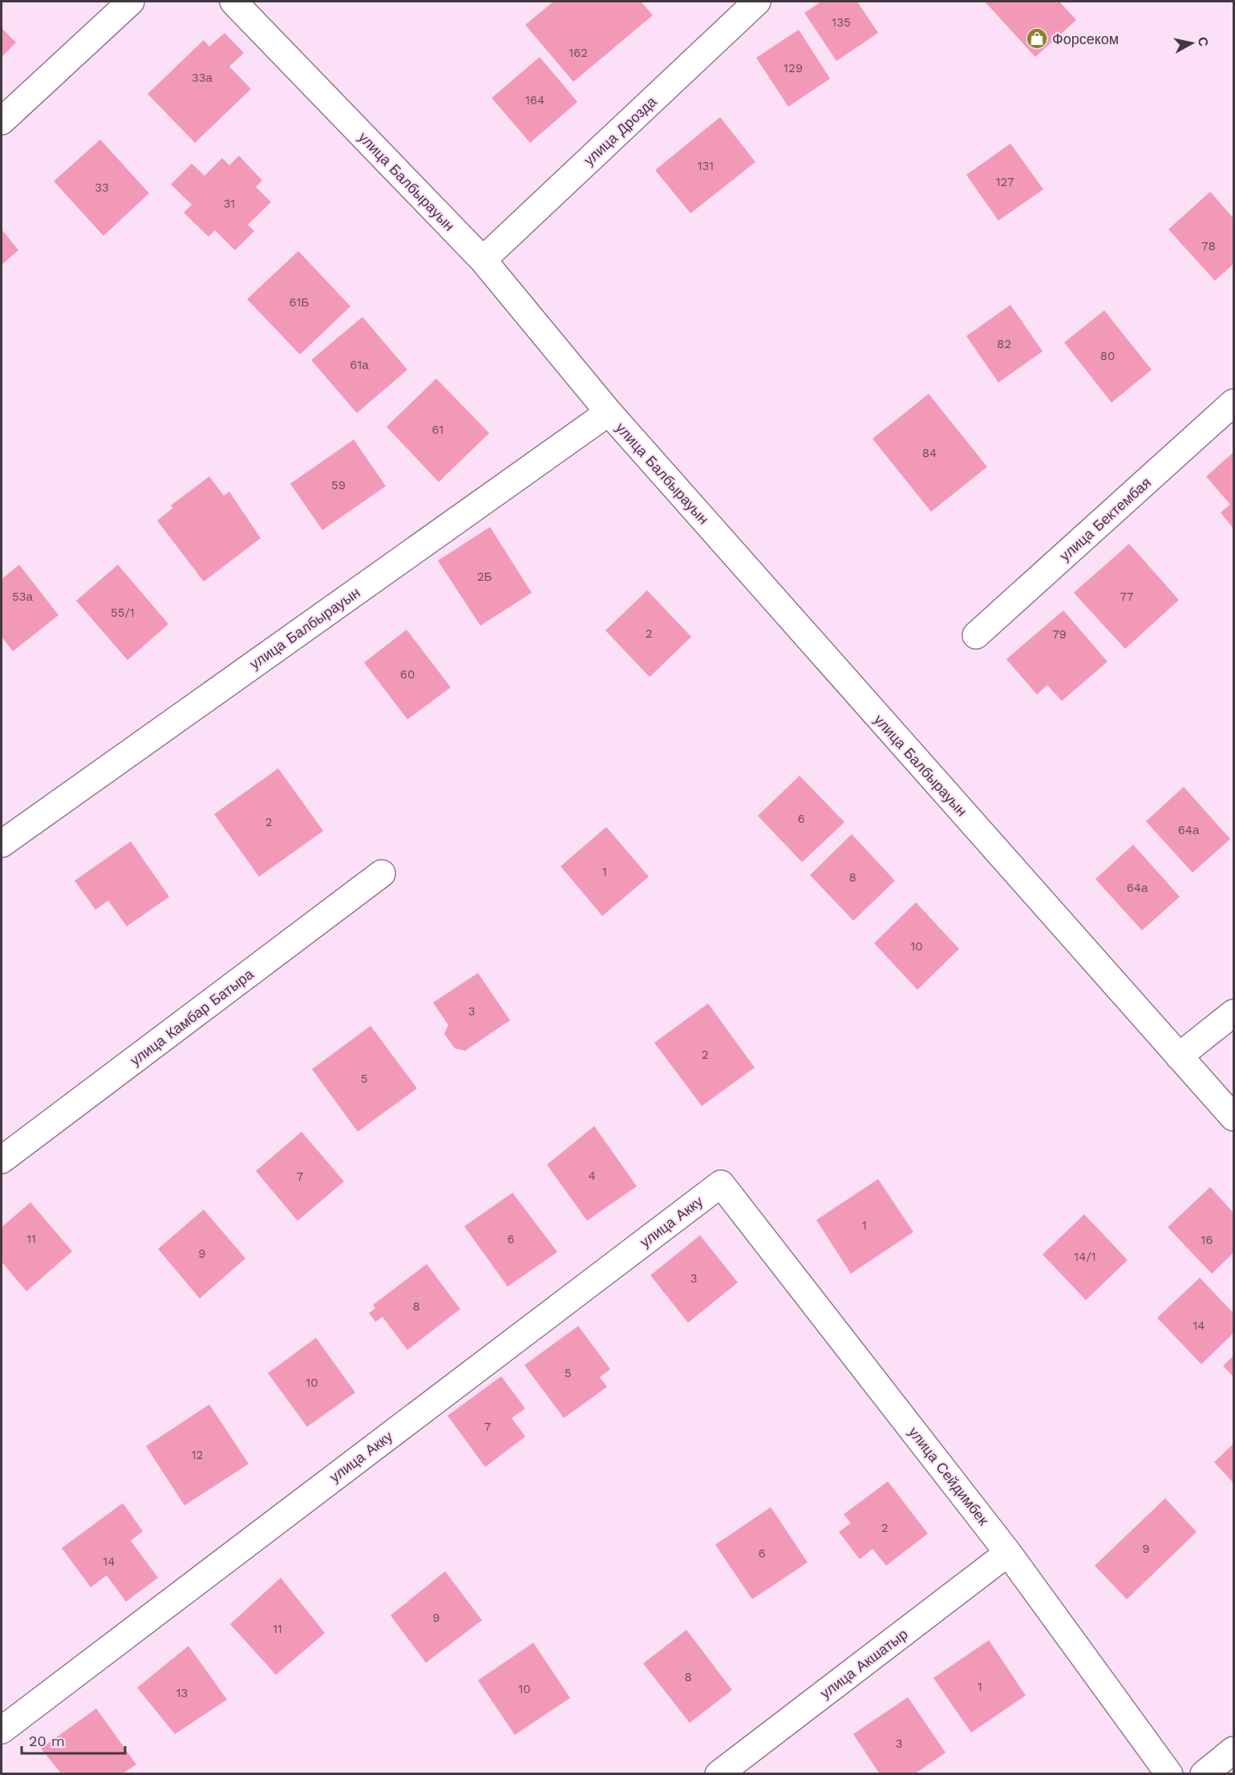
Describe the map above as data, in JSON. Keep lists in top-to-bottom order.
{
  "streets": {
    "street": [
      "улица Дрозда",
      "улица Балбырауын",
      "улица Бектембая",
      "улица Камбар Батыра",
      "улица Акку",
      "улица Сейдимбек",
      "улица Акшатыр"
    ]
  },
  "crossings": [
    ["улица Дрозда", "улица Балбырауын"],
    ["улица Акку", "улица Сейдимбек"],
    ["улица Сейдимбек", "улица Акшатыр"]
  ],
  "places": {
    "shop": ["Форсеком"]
  },
  "house_numbers": [
    "135",
    "162",
    "129",
    "33а",
    "164",
    "131",
    "127",
    "33",
    "31",
    "78",
    "61Б",
    "82",
    "80",
    "61а",
    "61",
    "84",
    "59",
    "2Б",
    "53а",
    "77",
    "55/1",
    "2",
    "79",
    "60",
    "6",
    "2",
    "64а",
    "1",
    "8",
    "64а",
    "10",
    "3",
    "2",
    "5",
    "4",
    "7",
    "1",
    "11",
    "6",
    "16",
    "9",
    "14/1",
    "3",
    "8",
    "14",
    "5",
    "10",
    "7",
    "12",
    "2",
    "9",
    "6",
    "14",
    "9",
    "11",
    "8",
    "1",
    "10",
    "13",
    "3"
  ],
  "scale_bar": "20 m",
  "north": "right"
}
